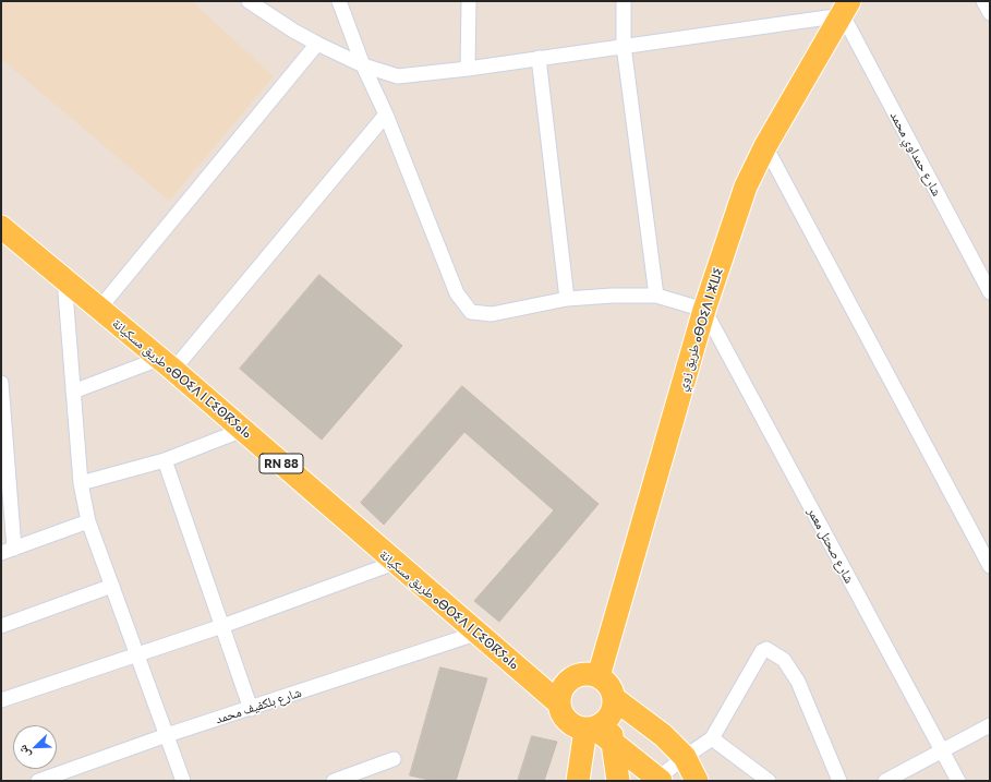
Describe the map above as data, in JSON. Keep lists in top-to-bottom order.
{
  "streets": {
    "main road": ["طريق زوي ⴰⴱⵔⵉⴷ ⵏ ⵣⵡⵉ", "طريق مسكيانة ⴰⴱⵔⵉⴷ ⵏ ⵎⵉⵙⴽⵢⴰⵏⴰ", "RN 88"],
    "street": ["شارع حمداوي محمد", "شارع صحتل معمر", "شارع بلكفيف محمد"]
  },
  "crossings": [
    ["شارع حمداوي محمد", "طريق زوي ⴰⴱⵔⵉⴷ ⵏ ⵣⵡⵉ"],
    ["طريق زوي ⴰⴱⵔⵉⴷ ⵏ ⵣⵡⵉ", "طريق مسكيانة ⴰⴱⵔⵉⴷ ⵏ ⵎⵉⵙⴽⵢⴰⵏⴰ"],
    ["طريق زوي ⴰⴱⵔⵉⴷ ⵏ ⵣⵡⵉ", "شارع صحتل معمر"],
    ["طريق مسكيانة ⴰⴱⵔⵉⴷ ⵏ ⵎⵉⵙⴽⵢⴰⵏⴰ", "شارع بلكفيف محمد"]
  ],
  "north": "bottom left"
}
